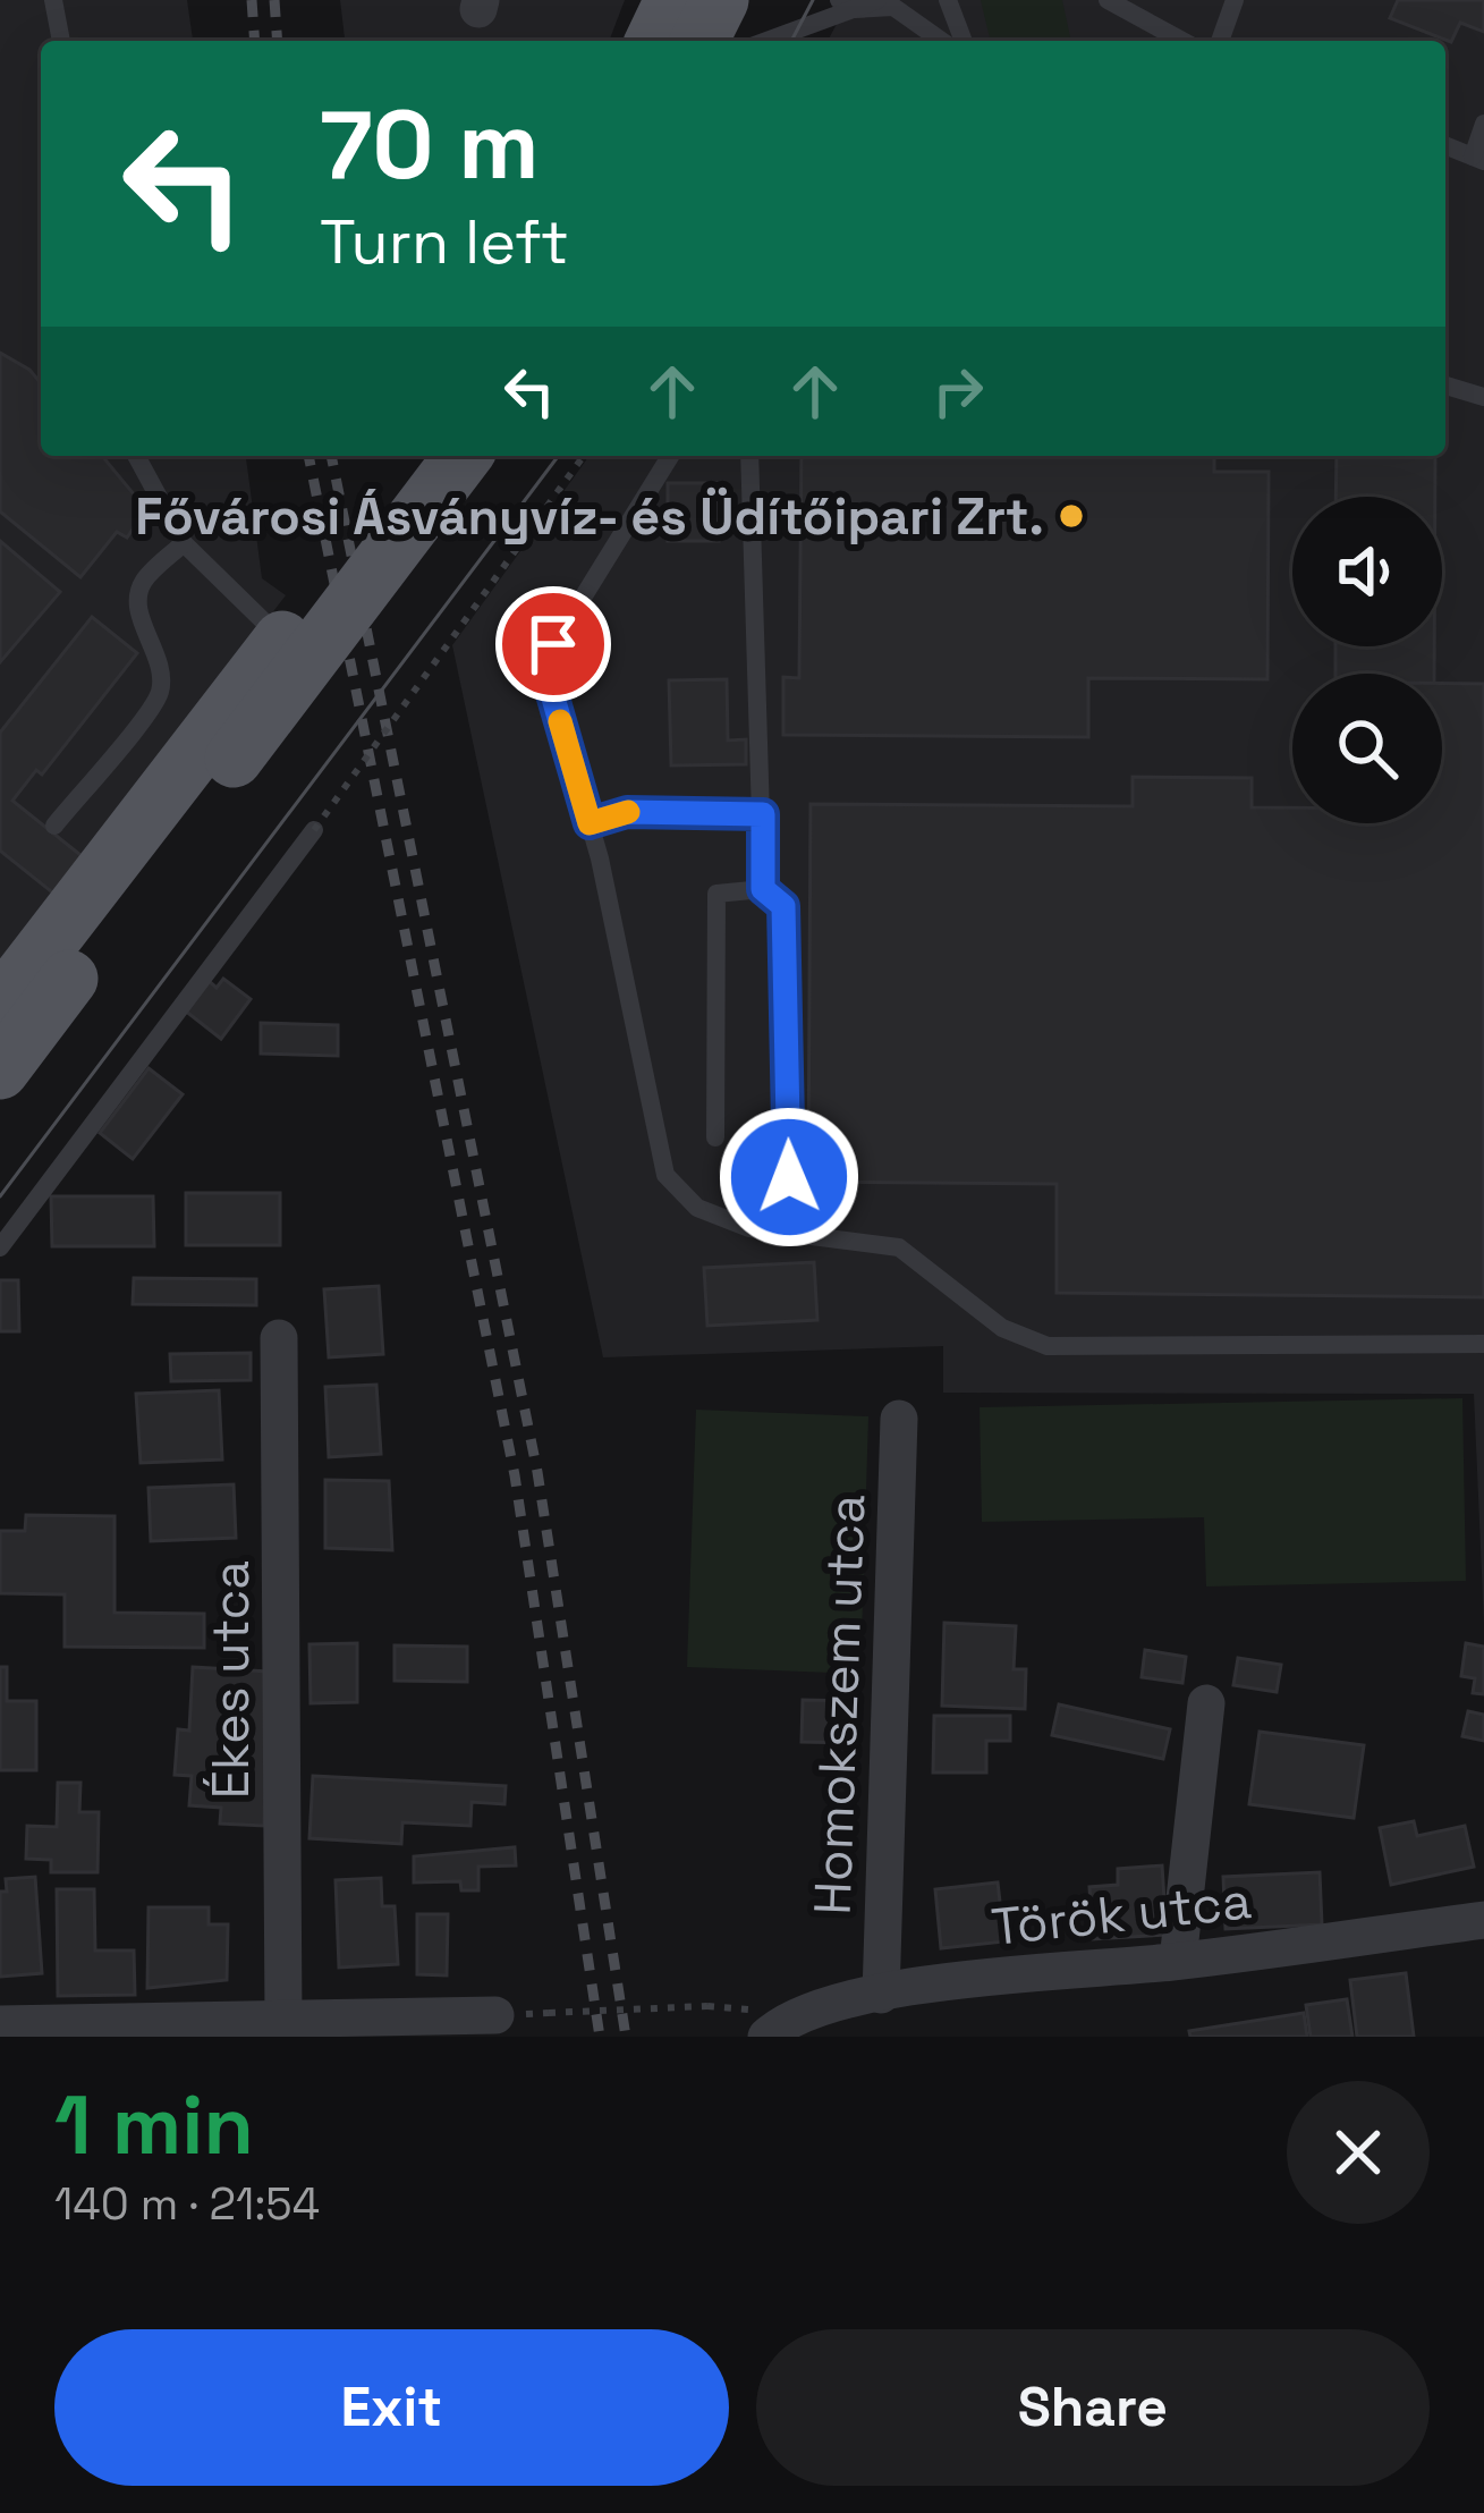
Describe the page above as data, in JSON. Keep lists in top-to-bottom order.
{
  "streets": {
    "street": ["Ékes utca", "Homokszem utca", "Török utca"]
  },
  "crossings": [
    ["Homokszem utca", "Török utca"]
  ],
  "places": ["Fővárosi Ásványvíz- és Üdítőipari Zrt."],
  "page": {
    "turn": ["70 m", "Turn left"],
    "heading": ["1 min", "140 m · 21:54"],
    "buttons": ["Exit", "Share"]
  }
}
